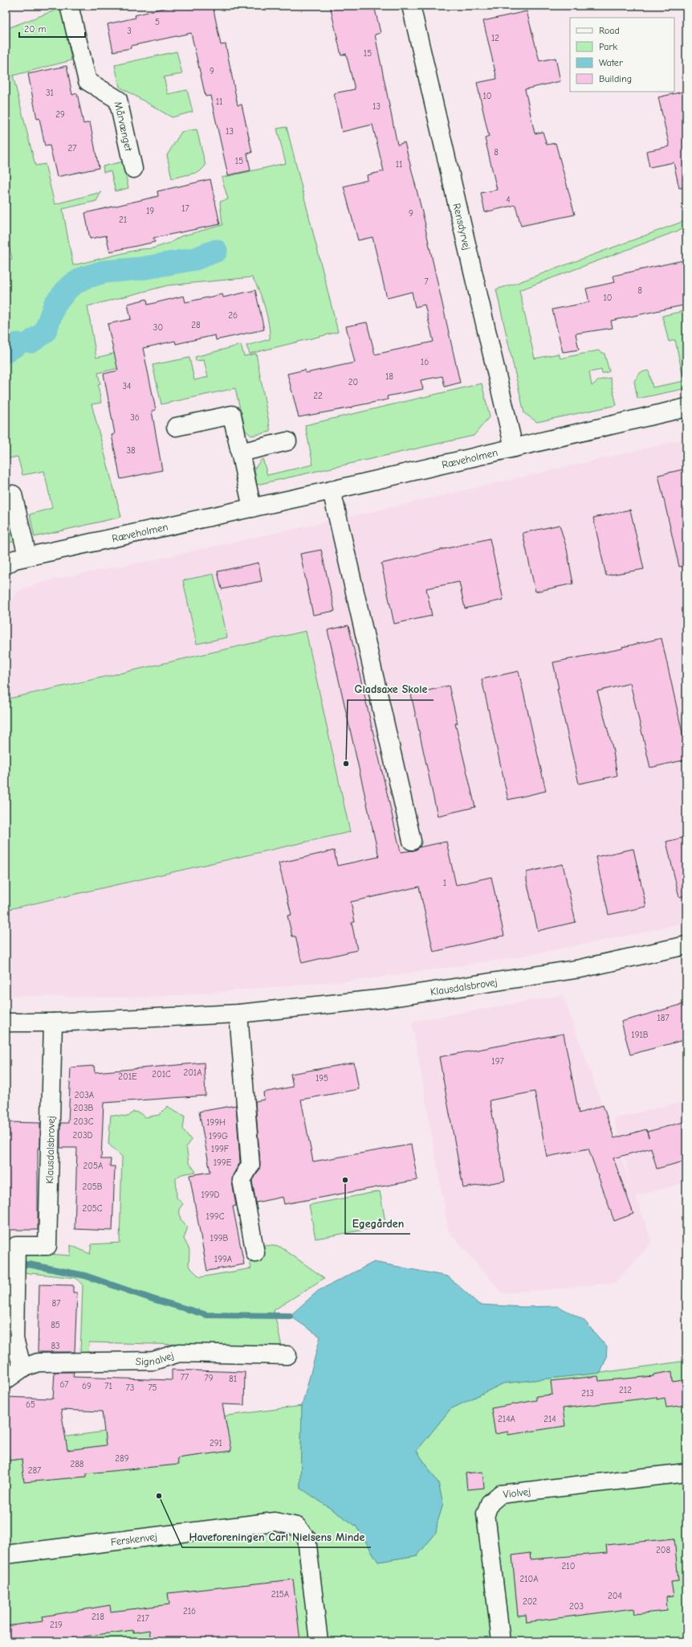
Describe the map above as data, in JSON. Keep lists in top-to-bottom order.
{
  "streets": {
    "street": [
      "Mårvænget",
      "Rensdyrvej",
      "Ræveholmen",
      "Klausdalsbrovej",
      "Signalvej",
      "Violvej",
      "Ferskenvej"
    ]
  },
  "crossings": [
    ["Rensdyrvej", "Ræveholmen"],
    ["Klausdalsbrovej", "Signalvej"]
  ],
  "places": ["Gladsaxe Skole", "Egegården", "Haveforeningen Carl Nielsens Minde"],
  "house_numbers": [
    "5",
    "3",
    "12",
    "15",
    "9",
    "31",
    "10",
    "11",
    "13",
    "29",
    "13",
    "27",
    "8",
    "15",
    "11",
    "4",
    "17",
    "19",
    "9",
    "21",
    "7",
    "8",
    "10",
    "26",
    "28",
    "30",
    "16",
    "18",
    "20",
    "34",
    "22",
    "36",
    "38",
    "1",
    "187",
    "191B",
    "197",
    "201A",
    "201C",
    "201E",
    "195",
    "203A",
    "203B",
    "203C",
    "199H",
    "203D",
    "199G",
    "199F",
    "199E",
    "205A",
    "205B",
    "199D",
    "205C",
    "199C",
    "199B",
    "199A",
    "87",
    "85",
    "83",
    "77",
    "79",
    "81",
    "67",
    "69",
    "71",
    "73",
    "75",
    "212",
    "213",
    "65",
    "214A",
    "214",
    "291",
    "289",
    "288",
    "287",
    "208",
    "210",
    "210A",
    "215A",
    "204",
    "202",
    "203",
    "216",
    "218",
    "217",
    "219"
  ],
  "legend": [
    "Road",
    "Park",
    "Water",
    "Building"
  ],
  "scale_bar": "20 m"
}
